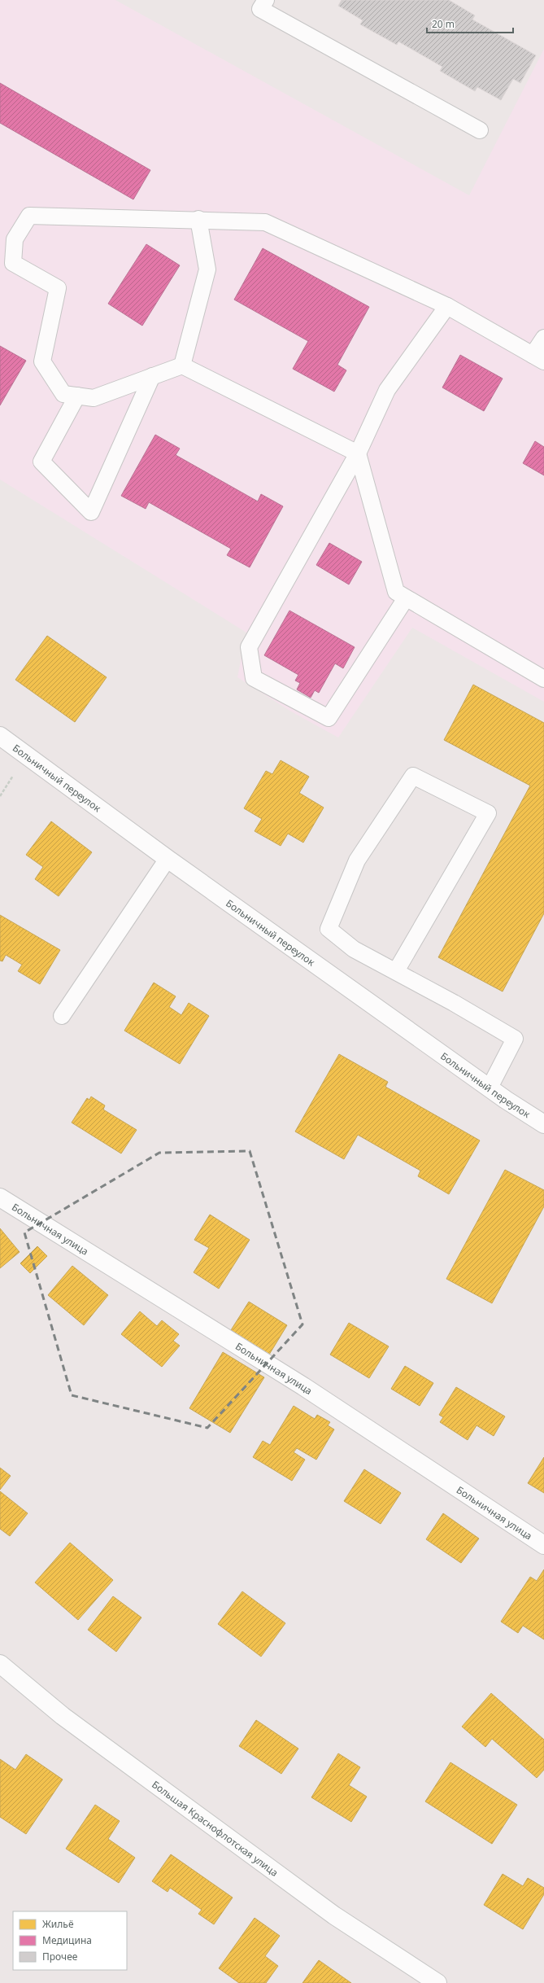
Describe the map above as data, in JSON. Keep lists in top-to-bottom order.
{
  "streets": {
    "street": ["Больничный переулок", "Больничная улица", "Большая Краснофлотская улица"]
  },
  "legend": ["Жильё", "Медицина", "Прочее"],
  "scale_bar": "20 m"
}
